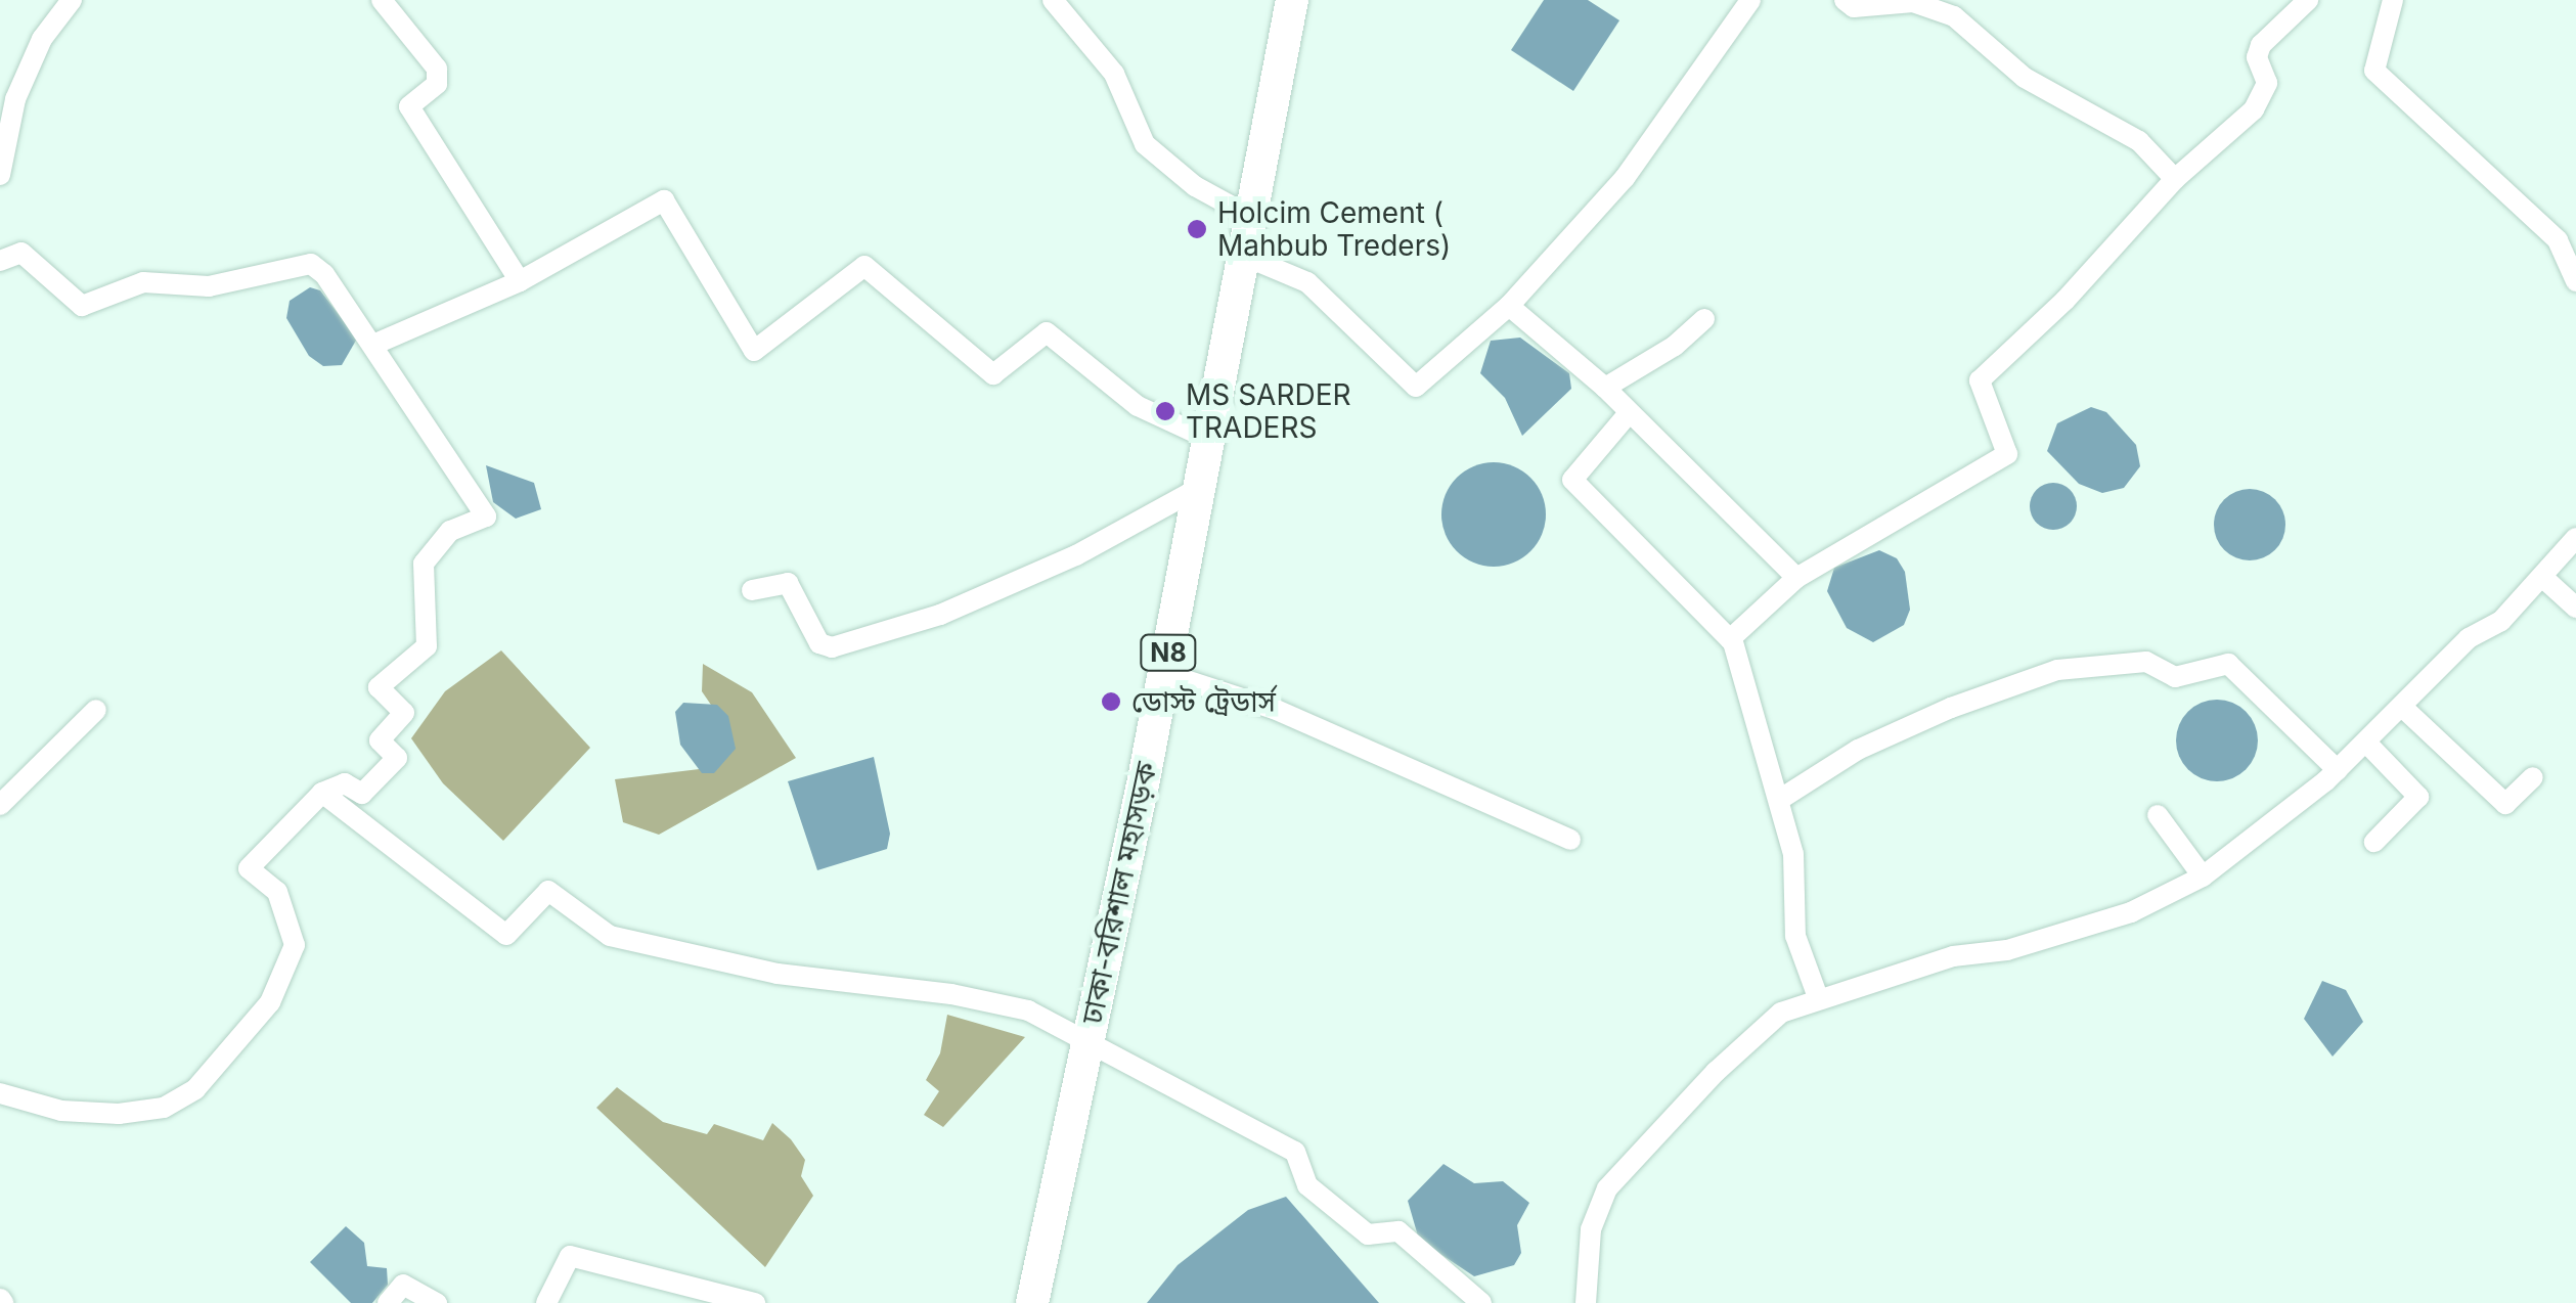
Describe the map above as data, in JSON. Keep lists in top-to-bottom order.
{
  "streets": {
    "highway": ["N8", "ঢাকা-বরিশাল মহাসড়ক"]
  },
  "places": ["Holcim Cement ( Mahbub Treders)", "MS SARDER TRADERS", "ডোস্ট ট্রেডার্স"]
}
